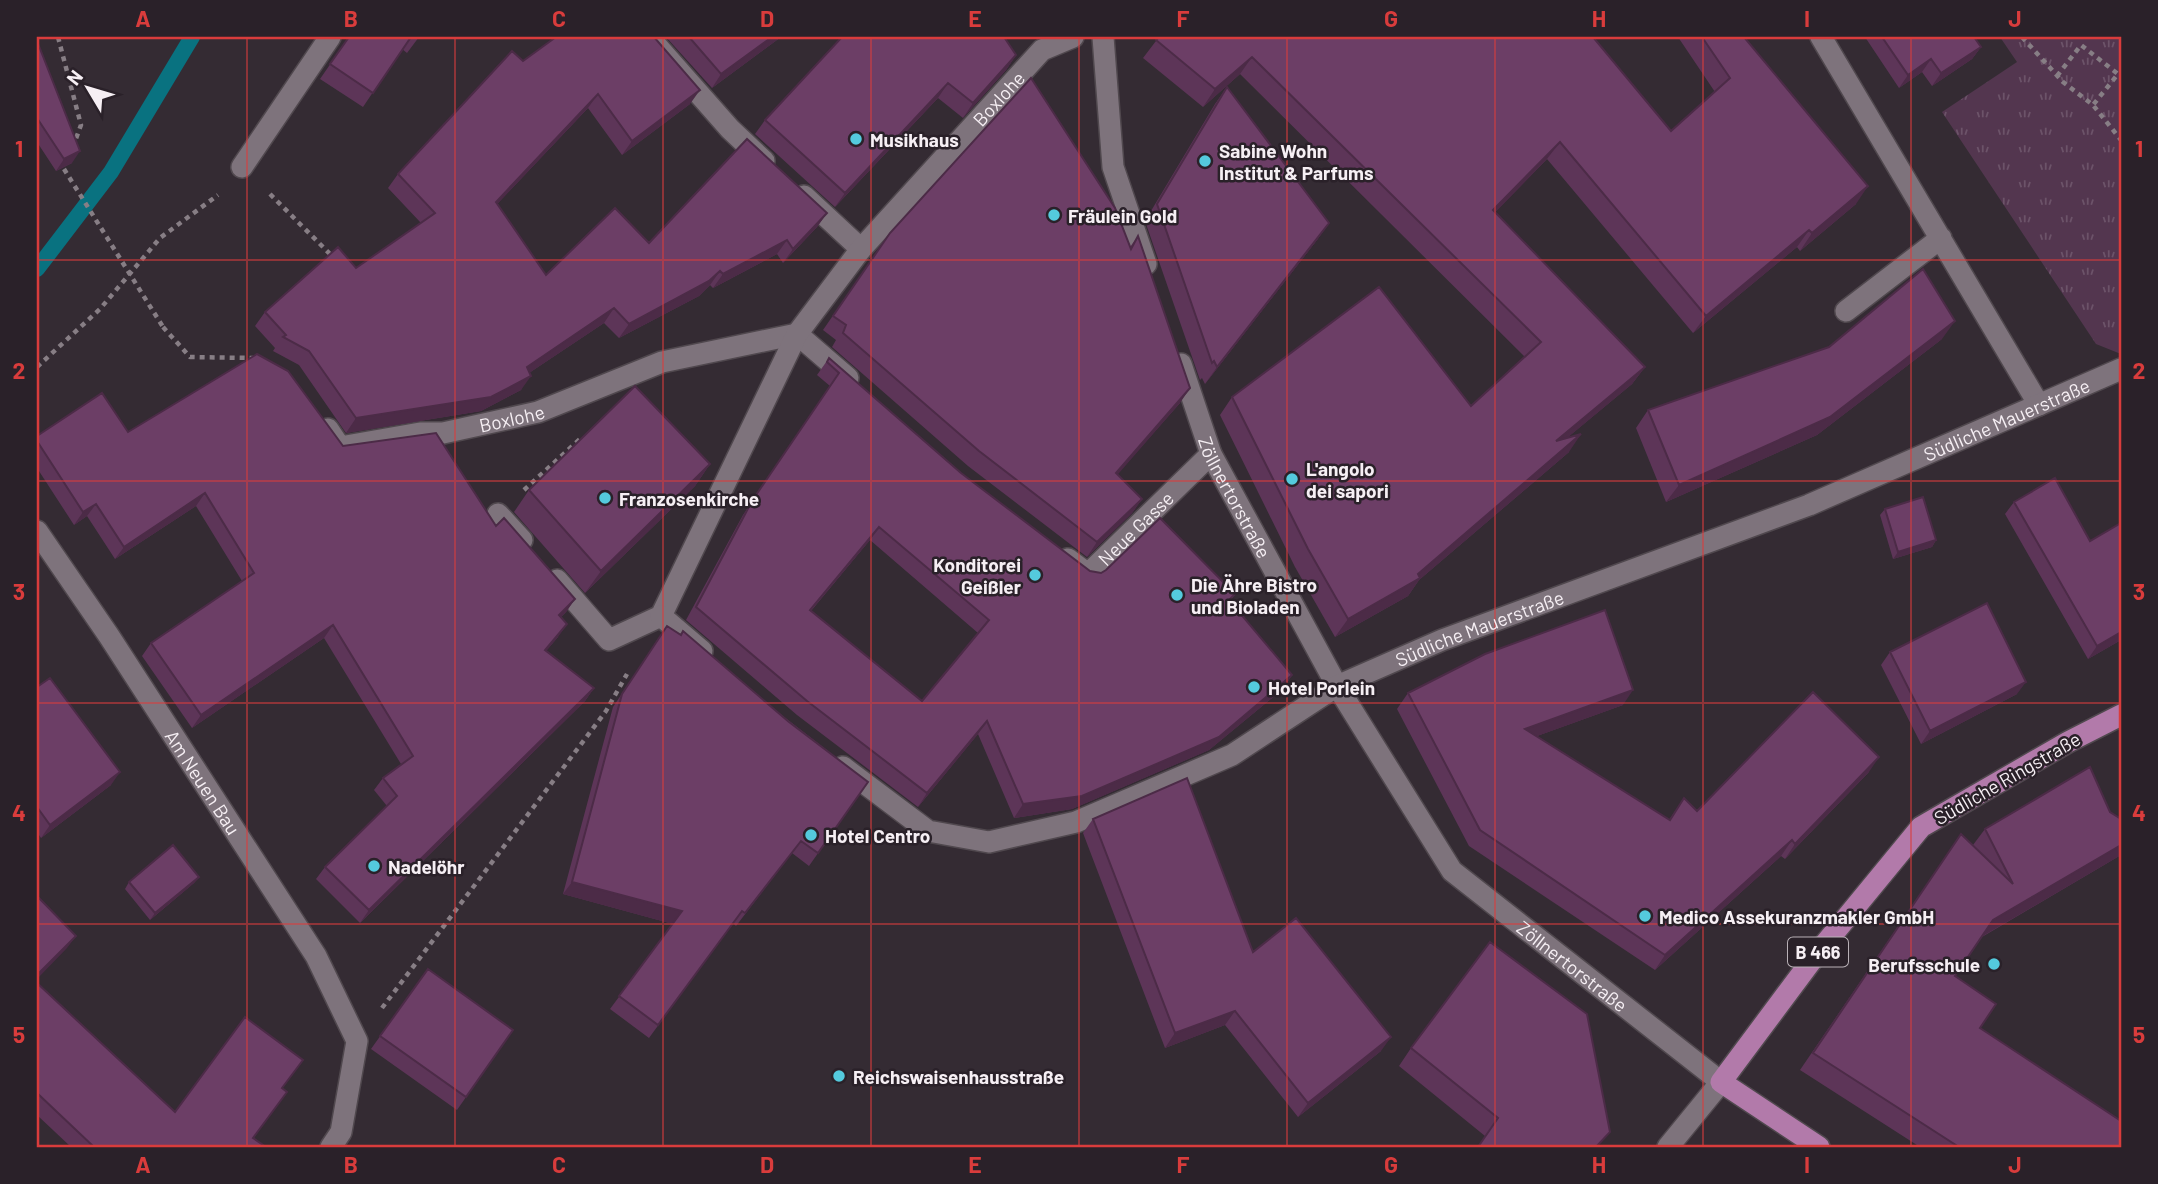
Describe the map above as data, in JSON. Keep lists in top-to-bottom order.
{
  "streets": {
    "main road": ["Südliche Ringstraße", "B 466"],
    "street": [
      "Boxlohe",
      "Südliche Mauerstraße",
      "Zöllnertorstraße",
      "Neue Gasse",
      "Am Neuen Bau"
    ]
  },
  "crossings": [
    ["Südliche Mauerstraße", "Zöllnertorstraße"],
    ["Zöllnertorstraße", "Neue Gasse"],
    ["Zöllnertorstraße", "Südliche Ringstraße"]
  ],
  "places": [
    "Musikhaus",
    "Sabine Wohn Institut & Parfums",
    "Fräulein Gold",
    "L'angolo dei sapori",
    "Franzosenkirche",
    "Konditorei Geißler",
    "Die Ähre Bistro und Bioladen",
    "Hotel Porlein",
    "Hotel Centro",
    "Nadelöhr",
    "Medico Assekuranzmakler GmbH",
    "Berufsschule",
    "Reichswaisenhausstraße"
  ],
  "north": "top left",
  "grid": {
    "columns": [
      "A",
      "B",
      "C",
      "D",
      "E",
      "F",
      "G",
      "H",
      "I",
      "J"
    ],
    "rows": [
      "1",
      "2",
      "3",
      "4",
      "5"
    ]
  }
}
